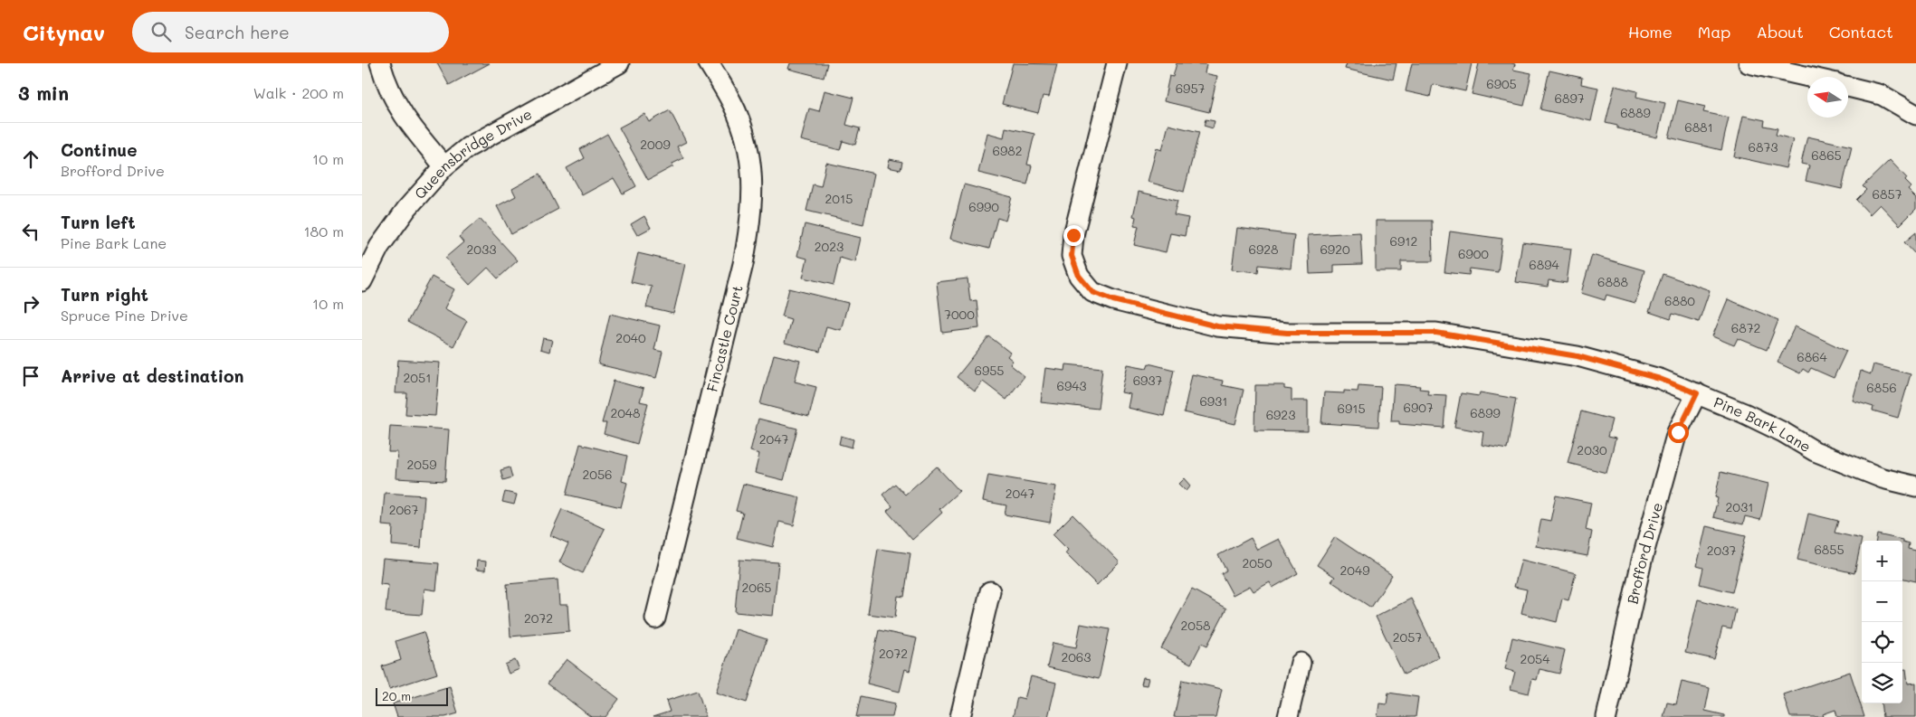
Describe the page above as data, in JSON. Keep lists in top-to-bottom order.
{
  "streets": {
    "street": [
      "Queensbridge Drive",
      "Fincastle Court",
      "Pine Bark Lane",
      "Brofford Drive"
    ]
  },
  "crossings": [
    ["Pine Bark Lane", "Brofford Drive"]
  ],
  "house_numbers": [
    "6905",
    "6957",
    "6897",
    "6889",
    "6881",
    "2009",
    "6873",
    "6982",
    "6865",
    "6857",
    "2015",
    "6990",
    "6912",
    "2023",
    "2033",
    "6928",
    "6920",
    "6900",
    "6894",
    "6888",
    "6880",
    "7000",
    "6872",
    "2040",
    "6864",
    "6955",
    "2051",
    "6937",
    "6943",
    "6856",
    "6931",
    "6907",
    "6915",
    "2048",
    "6899",
    "6923",
    "2047",
    "2030",
    "2059",
    "2056",
    "2047",
    "2031",
    "2067",
    "6855",
    "2037",
    "2050",
    "2049",
    "2065",
    "2072",
    "2058",
    "2057",
    "2072",
    "2063",
    "2054"
  ],
  "scale_bar": "20 m",
  "north": "left",
  "page": {
    "header": "Citynav",
    "search": "Search here",
    "nav": [
      "Home",
      "Map",
      "About",
      "Contact"
    ],
    "heading": ["3 min", "Walk · 200 m"],
    "list": [
      ["Continue", "Brofford Drive", "10 m"],
      ["Turn left", "Pine Bark Lane", "180 m"],
      ["Turn right", "Spruce Pine Drive", "10 m"],
      "Arrive at destination"
    ],
    "map_buttons": ["+", "−"],
    "scale": "20 m"
  }
}
